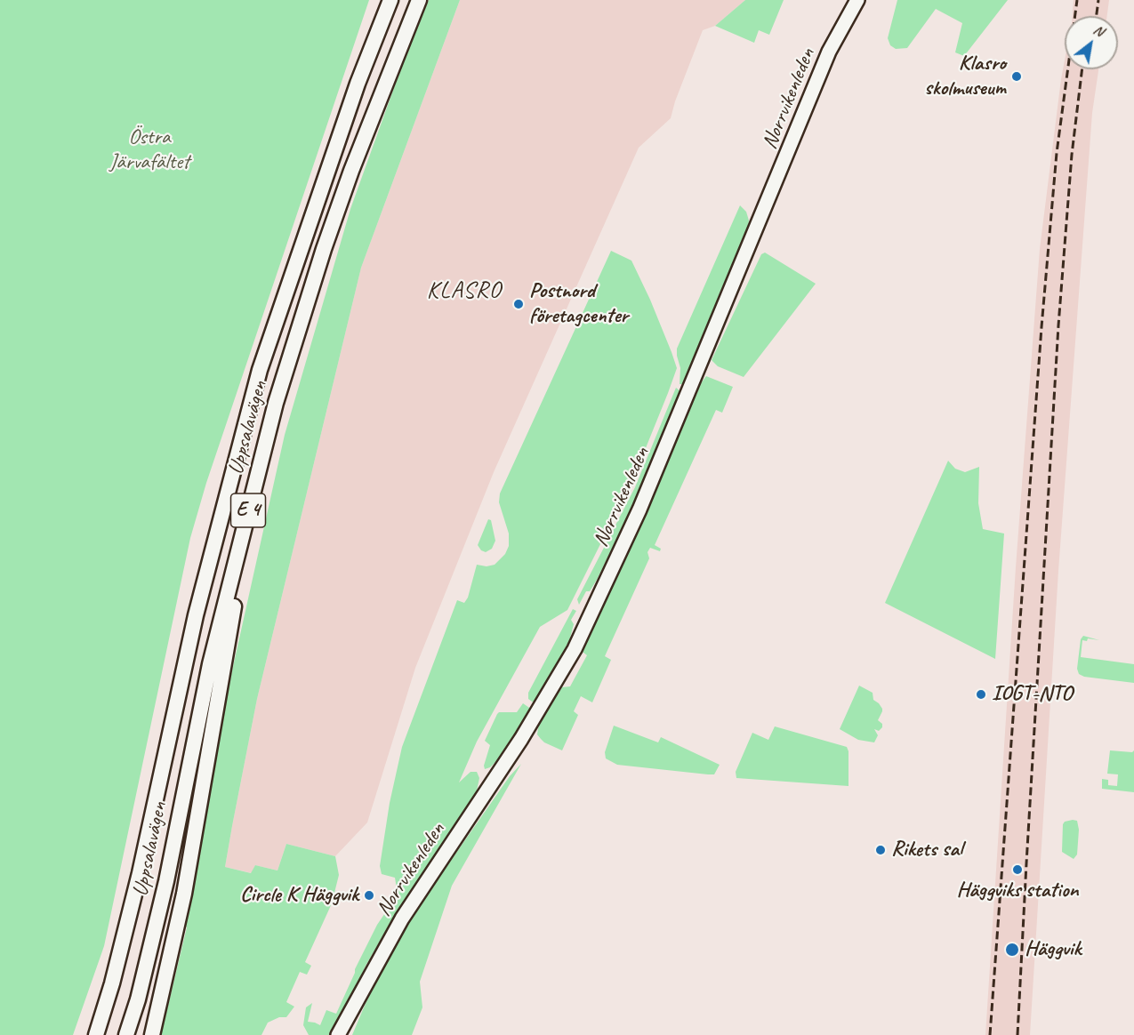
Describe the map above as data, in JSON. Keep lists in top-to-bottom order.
{
  "streets": {
    "highway": ["Uppsalavägen", "E 4"],
    "main road": ["Norrvikenleden"]
  },
  "districts": ["KLASRO"],
  "parks": ["Östra Järvafältet"],
  "places": [
    "Klasro skolmuseum",
    "Postnord företagcenter",
    "IOGT-NTO",
    "Rikets sal",
    "Häggviks station",
    "Circle K Häggvik",
    "Häggvik"
  ],
  "north": "top right"
}
